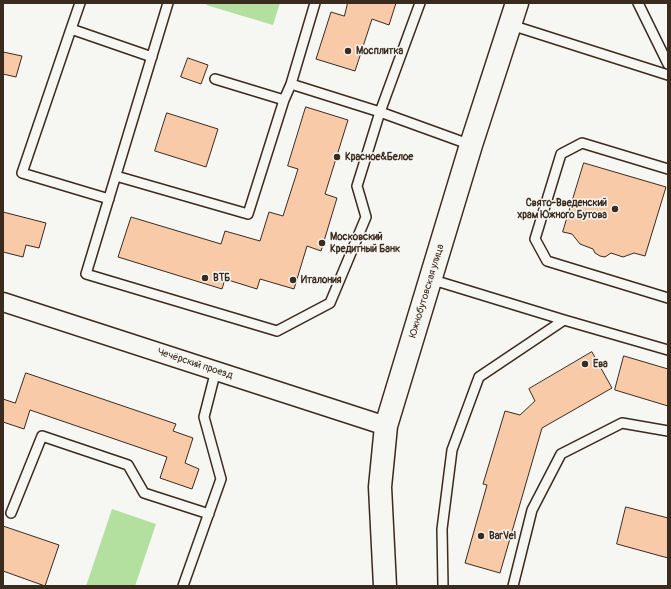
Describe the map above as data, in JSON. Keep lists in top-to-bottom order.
{
  "streets": {
    "street": ["Южнобутовская улица", "Чечёрский проезд"]
  },
  "crossings": [
    ["Южнобутовская улица", "Чечёрский проезд"]
  ],
  "places": [
    "Мосплитка",
    "Красное&Белое",
    "Свято-Введенский храм Южного Бутова",
    "Московский Кредитный Банк",
    "ВТБ",
    "Италония",
    "Ева",
    "BarVel"
  ]
}
